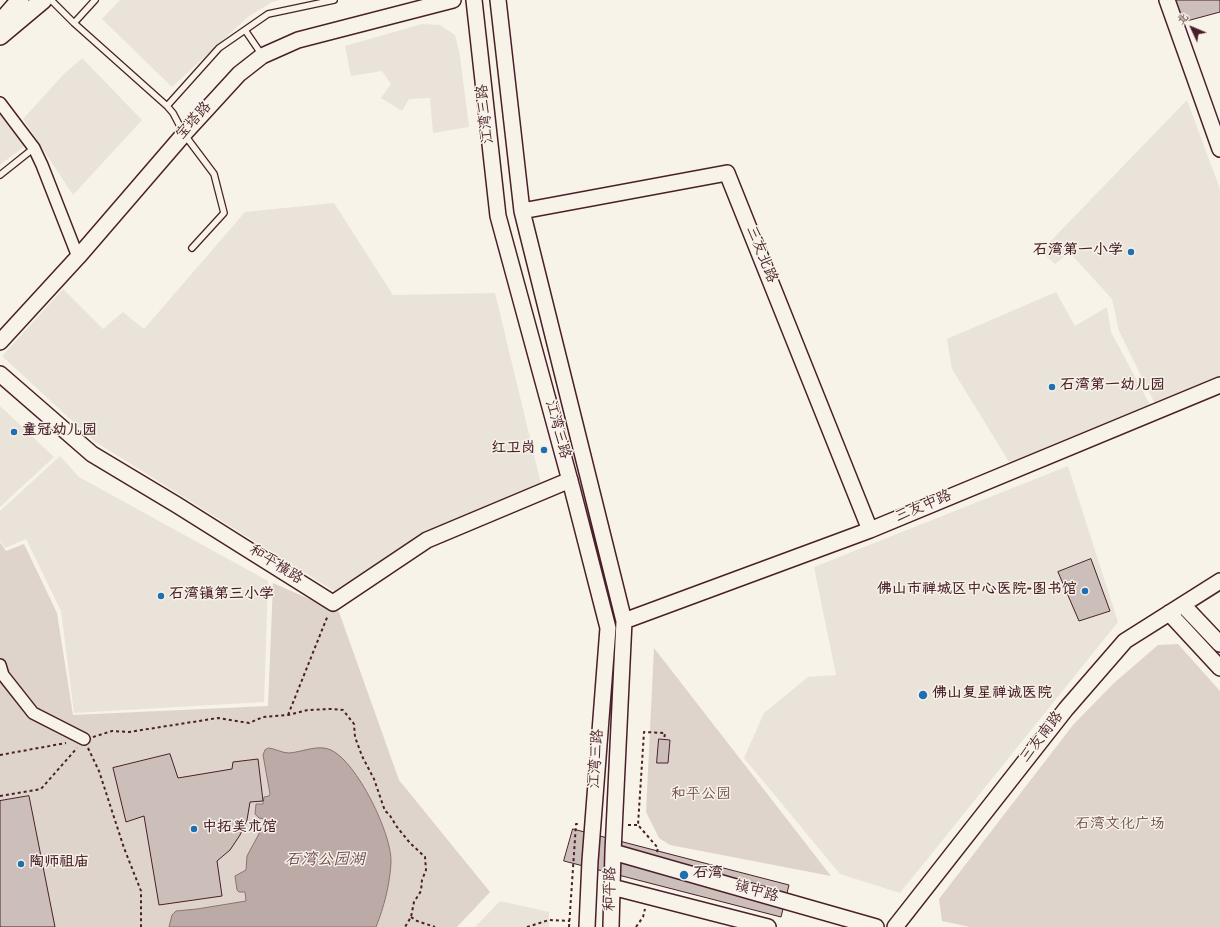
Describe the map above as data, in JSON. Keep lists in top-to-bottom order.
{
  "streets": {
    "street": [
      "江湾三路",
      "宝塔路",
      "三友北路",
      "三友中路",
      "和平横路",
      "三友南路",
      "和平路",
      "镇中路"
    ]
  },
  "crossings": [
    ["江湾三路", "三友北路"],
    ["江湾三路", "三友中路"],
    ["江湾三路", "和平路"],
    ["江湾三路", "镇中路"],
    ["三友北路", "三友中路"],
    ["和平路", "镇中路"]
  ],
  "water": ["石湾公园湖"],
  "parks": ["和平公园", "石湾文化广场"],
  "places": [
    "石湾第一小学",
    "石湾第一幼儿园",
    "童冠幼儿园",
    "红卫岗",
    "佛山市禅城区中心医院-图书馆",
    "石湾镇第三小学",
    "佛山复星禅诚医院",
    "中拓美术馆",
    "陶师祖庙",
    "石湾"
  ],
  "north": "top left"
}
